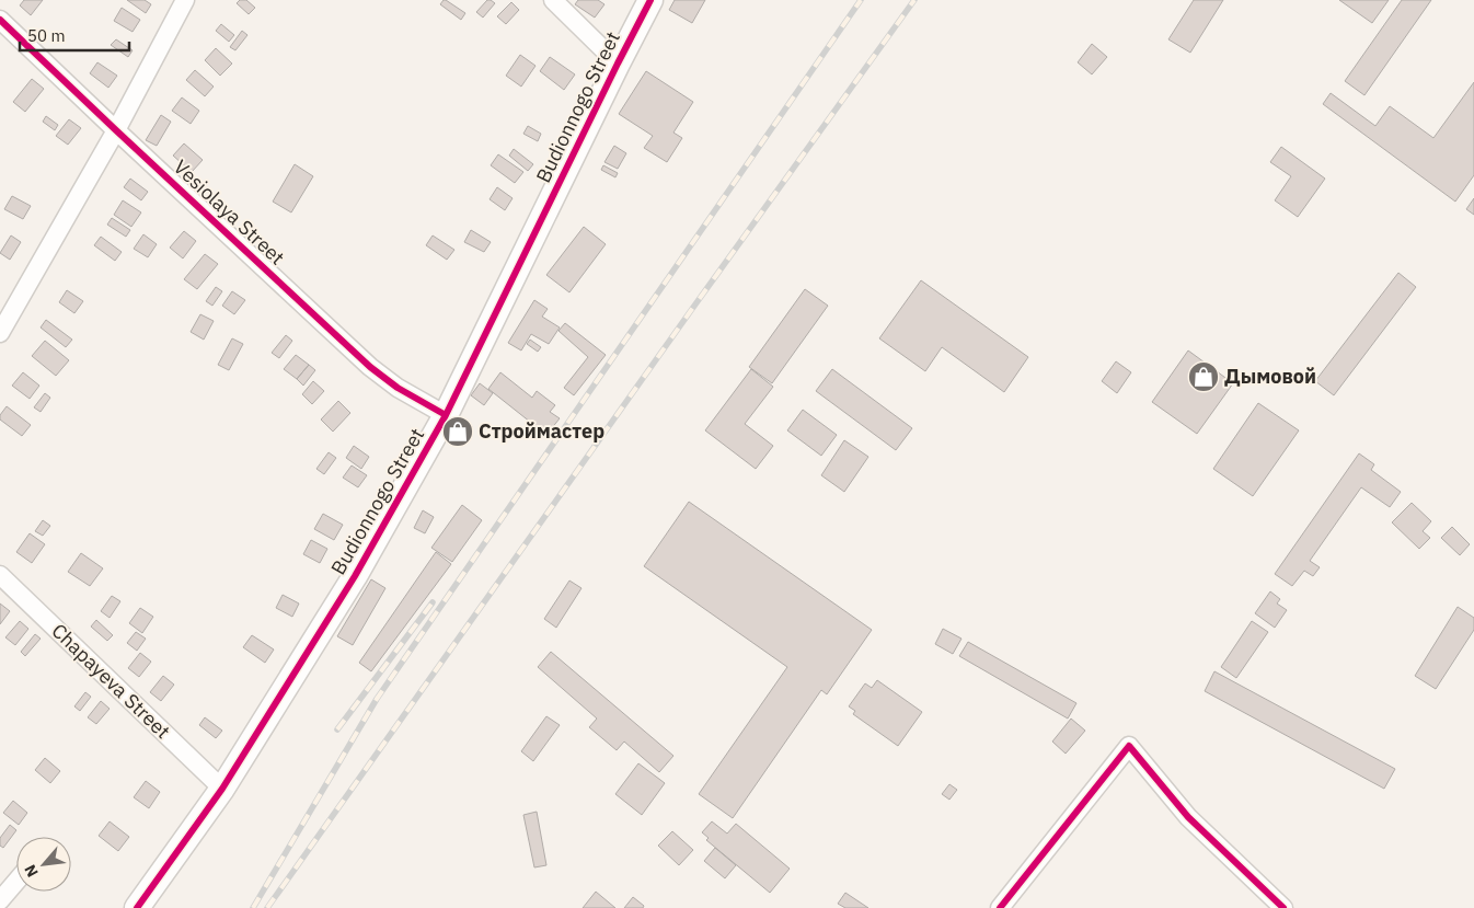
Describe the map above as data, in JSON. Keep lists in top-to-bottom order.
{
  "streets": {
    "street": ["Budionnogo Street", "Vesiolaya Street", "Chapayeva Street"]
  },
  "crossings": [
    ["Budionnogo Street", "Vesiolaya Street"],
    ["Budionnogo Street", "Chapayeva Street"]
  ],
  "places": {
    "shop": ["Дымовой", "Строймастер"]
  },
  "scale_bar": "50 m",
  "north": "bottom left"
}
